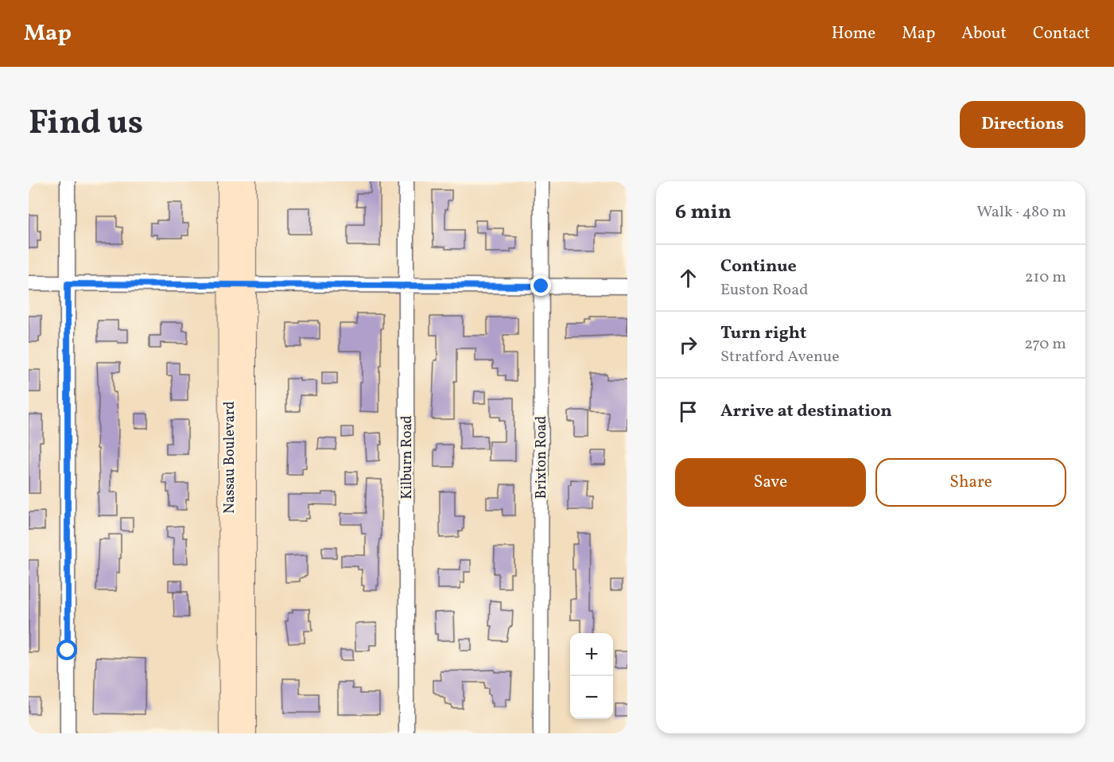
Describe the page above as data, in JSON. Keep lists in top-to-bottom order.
{
  "streets": {
    "main road": ["Nassau Boulevard"],
    "street": ["Kilburn Road", "Brixton Road"]
  },
  "page": {
    "header": "Map",
    "nav": [
      "Home",
      "Map",
      "About",
      "Contact"
    ],
    "title": "Find us",
    "buttons": [
      "Directions",
      ["Save", "Share"]
    ],
    "heading": ["6 min", "Walk · 480 m"],
    "list": [
      ["Continue", "Euston Road", "210 m"],
      ["Turn right", "Stratford Avenue", "270 m"],
      "Arrive at destination"
    ],
    "map_buttons": ["+", "−"]
  }
}
